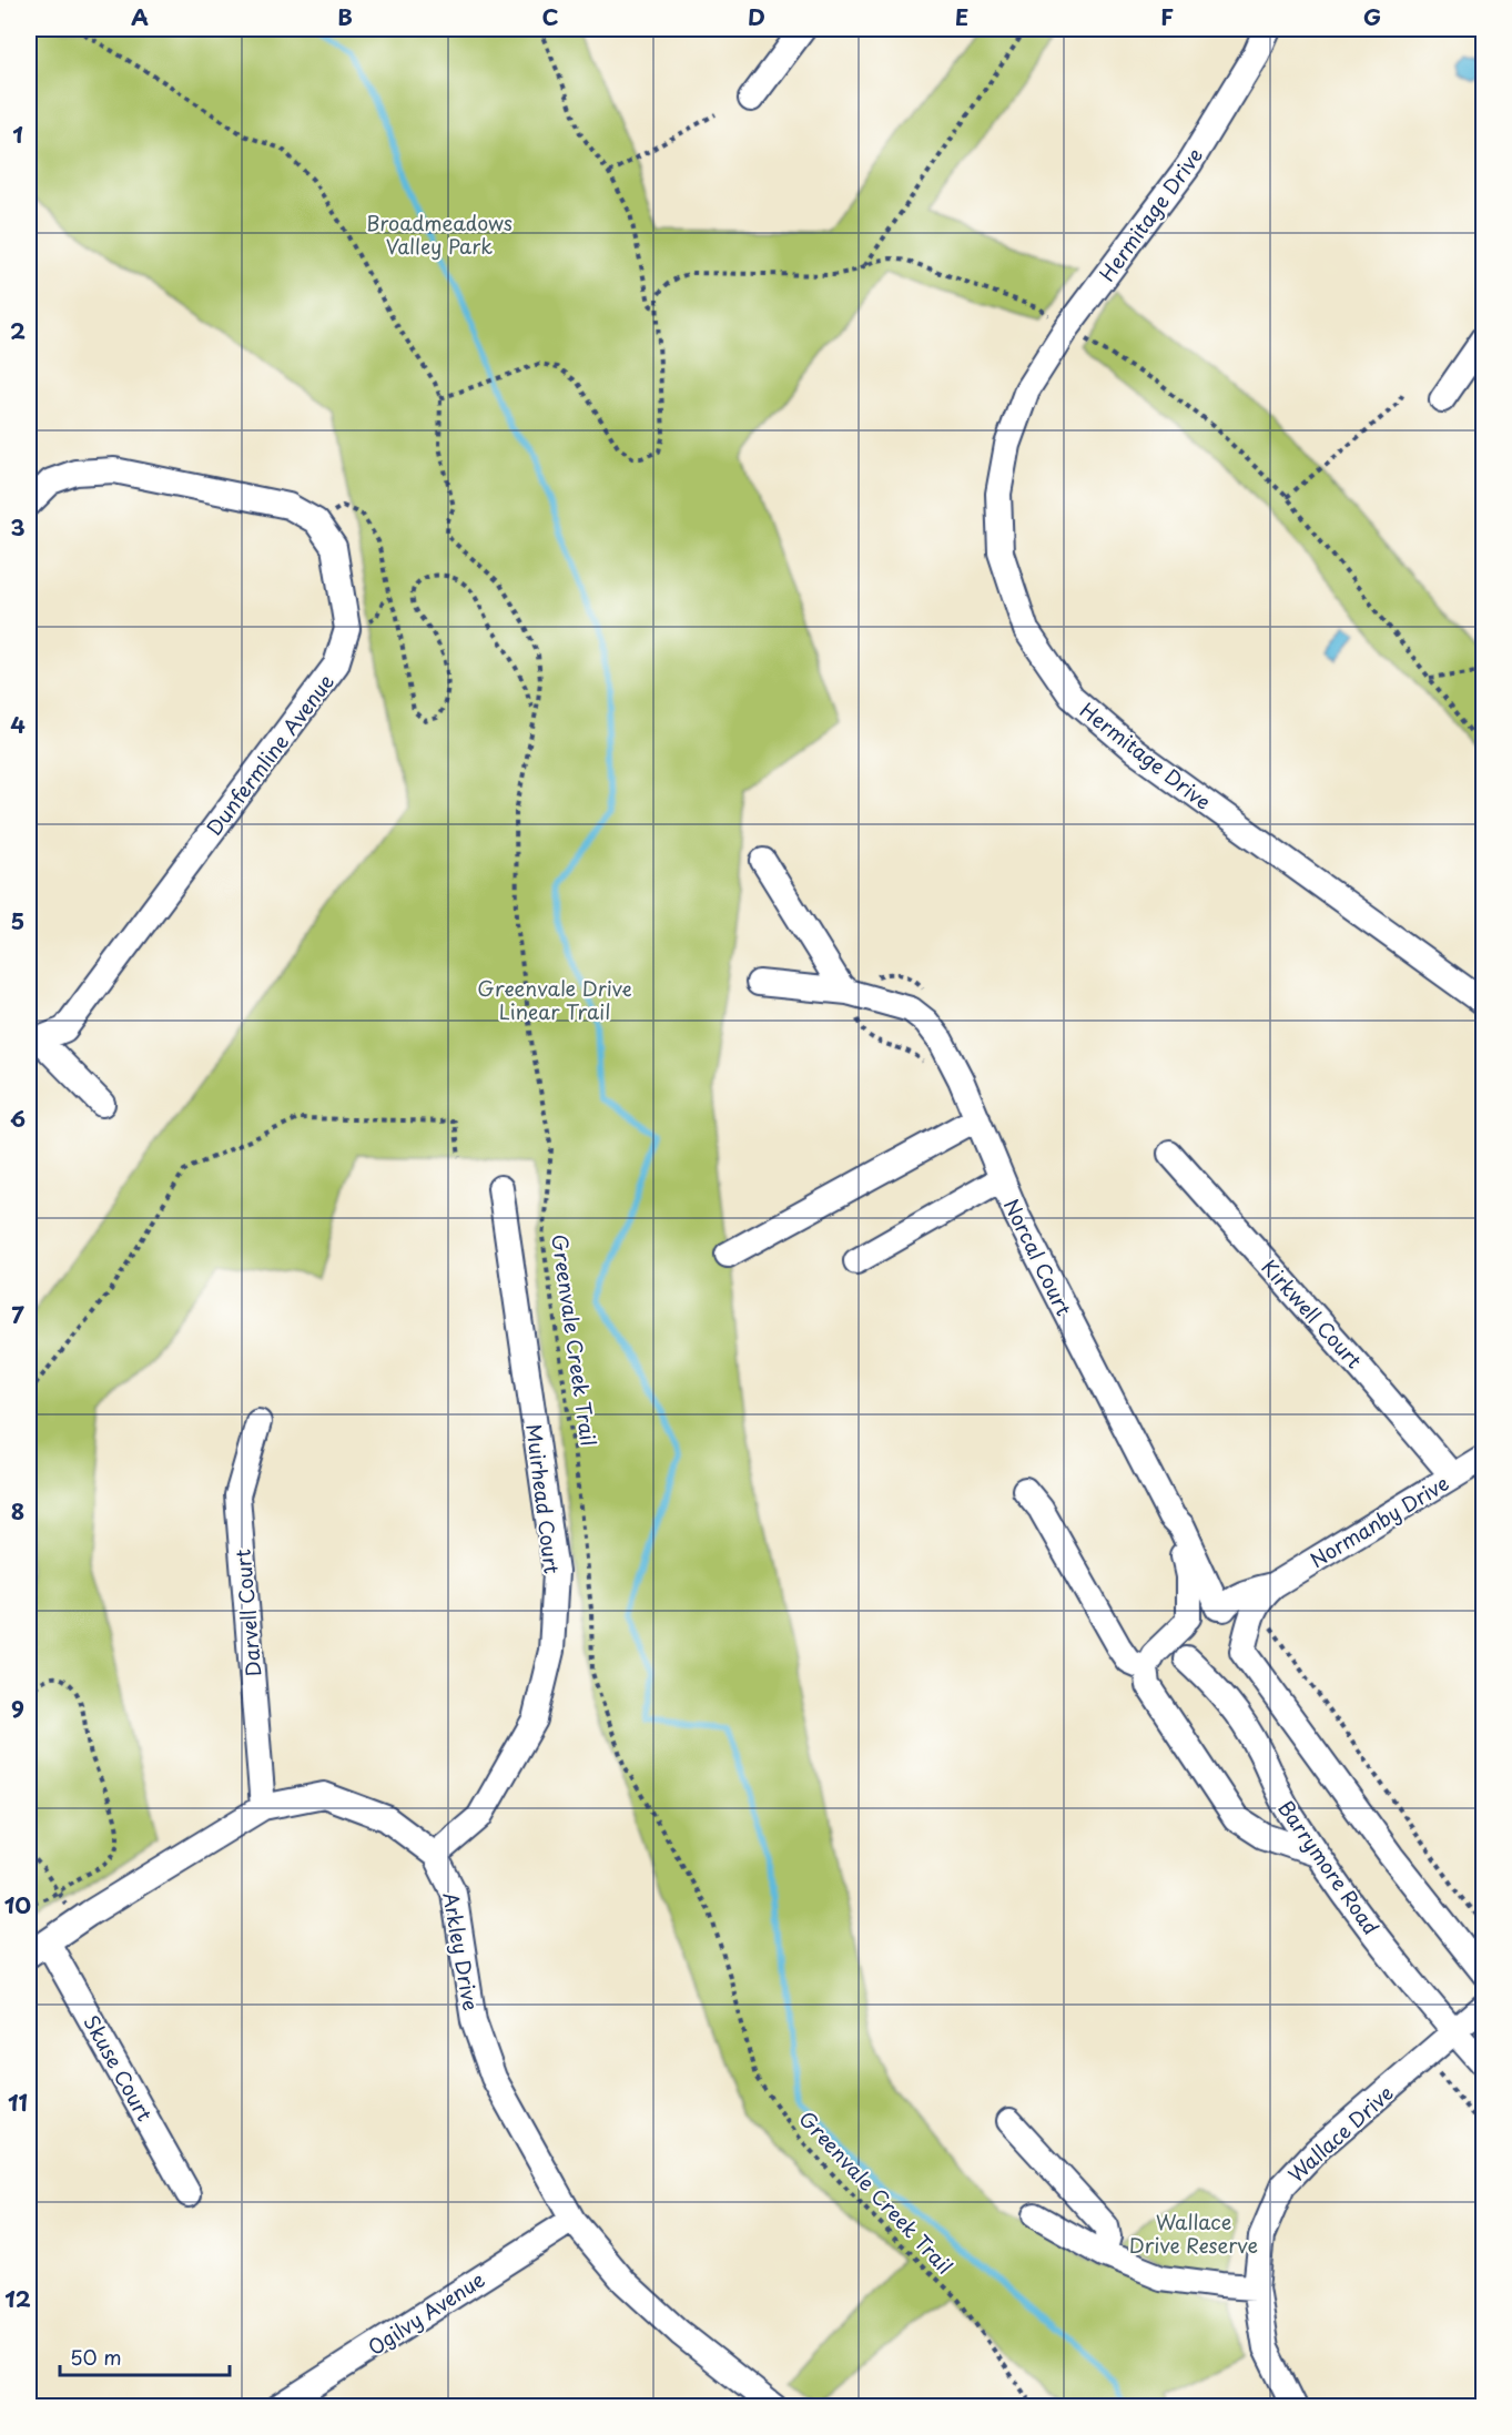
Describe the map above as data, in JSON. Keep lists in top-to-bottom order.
{
  "streets": {
    "street": [
      "Hermitage Drive",
      "Dunfermline Avenue",
      "Norcal Court",
      "Kirkwell Court",
      "Muirhead Court",
      "Normanby Drive",
      "Darvell Court",
      "Barrymore Road",
      "Arkley Drive",
      "Skuse Court",
      "Wallace Drive",
      "Ogilvy Avenue"
    ],
    "path": ["Greenvale Creek Trail"]
  },
  "crossings": [
    ["Norcal Court", "Normanby Drive"],
    ["Norcal Court", "Barrymore Road"],
    ["Kirkwell Court", "Normanby Drive"],
    ["Muirhead Court", "Arkley Drive"],
    ["Normanby Drive", "Barrymore Road"],
    ["Darvell Court", "Arkley Drive"],
    ["Barrymore Road", "Wallace Drive"],
    ["Arkley Drive", "Skuse Court"],
    ["Arkley Drive", "Ogilvy Avenue"]
  ],
  "parks": ["Broadmeadows Valley Park", "Greenvale Drive Linear Trail", "Wallace Drive Reserve"],
  "scale_bar": "50 m",
  "grid": {
    "columns": [
      "A",
      "B",
      "C",
      "D",
      "E",
      "F",
      "G"
    ],
    "rows": [
      "1",
      "2",
      "3",
      "4",
      "5",
      "6",
      "7",
      "8",
      "9",
      "10",
      "11",
      "12"
    ]
  }
}
